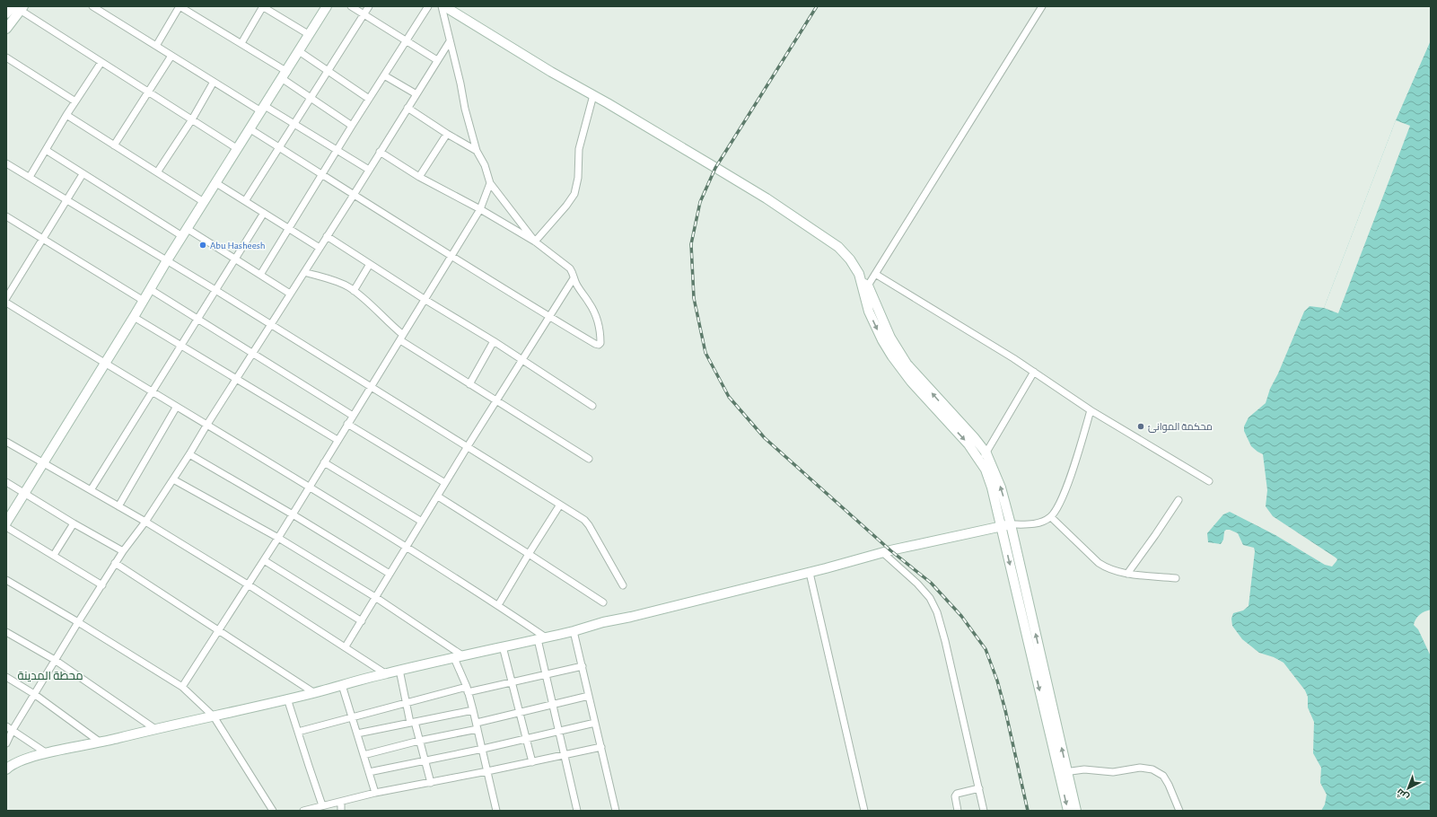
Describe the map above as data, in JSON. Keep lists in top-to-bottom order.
{
  "districts": ["محطة المدينة"],
  "places": ["Abu Hasheesh", "محكمة الموانئ"],
  "north": "bottom left"
}
